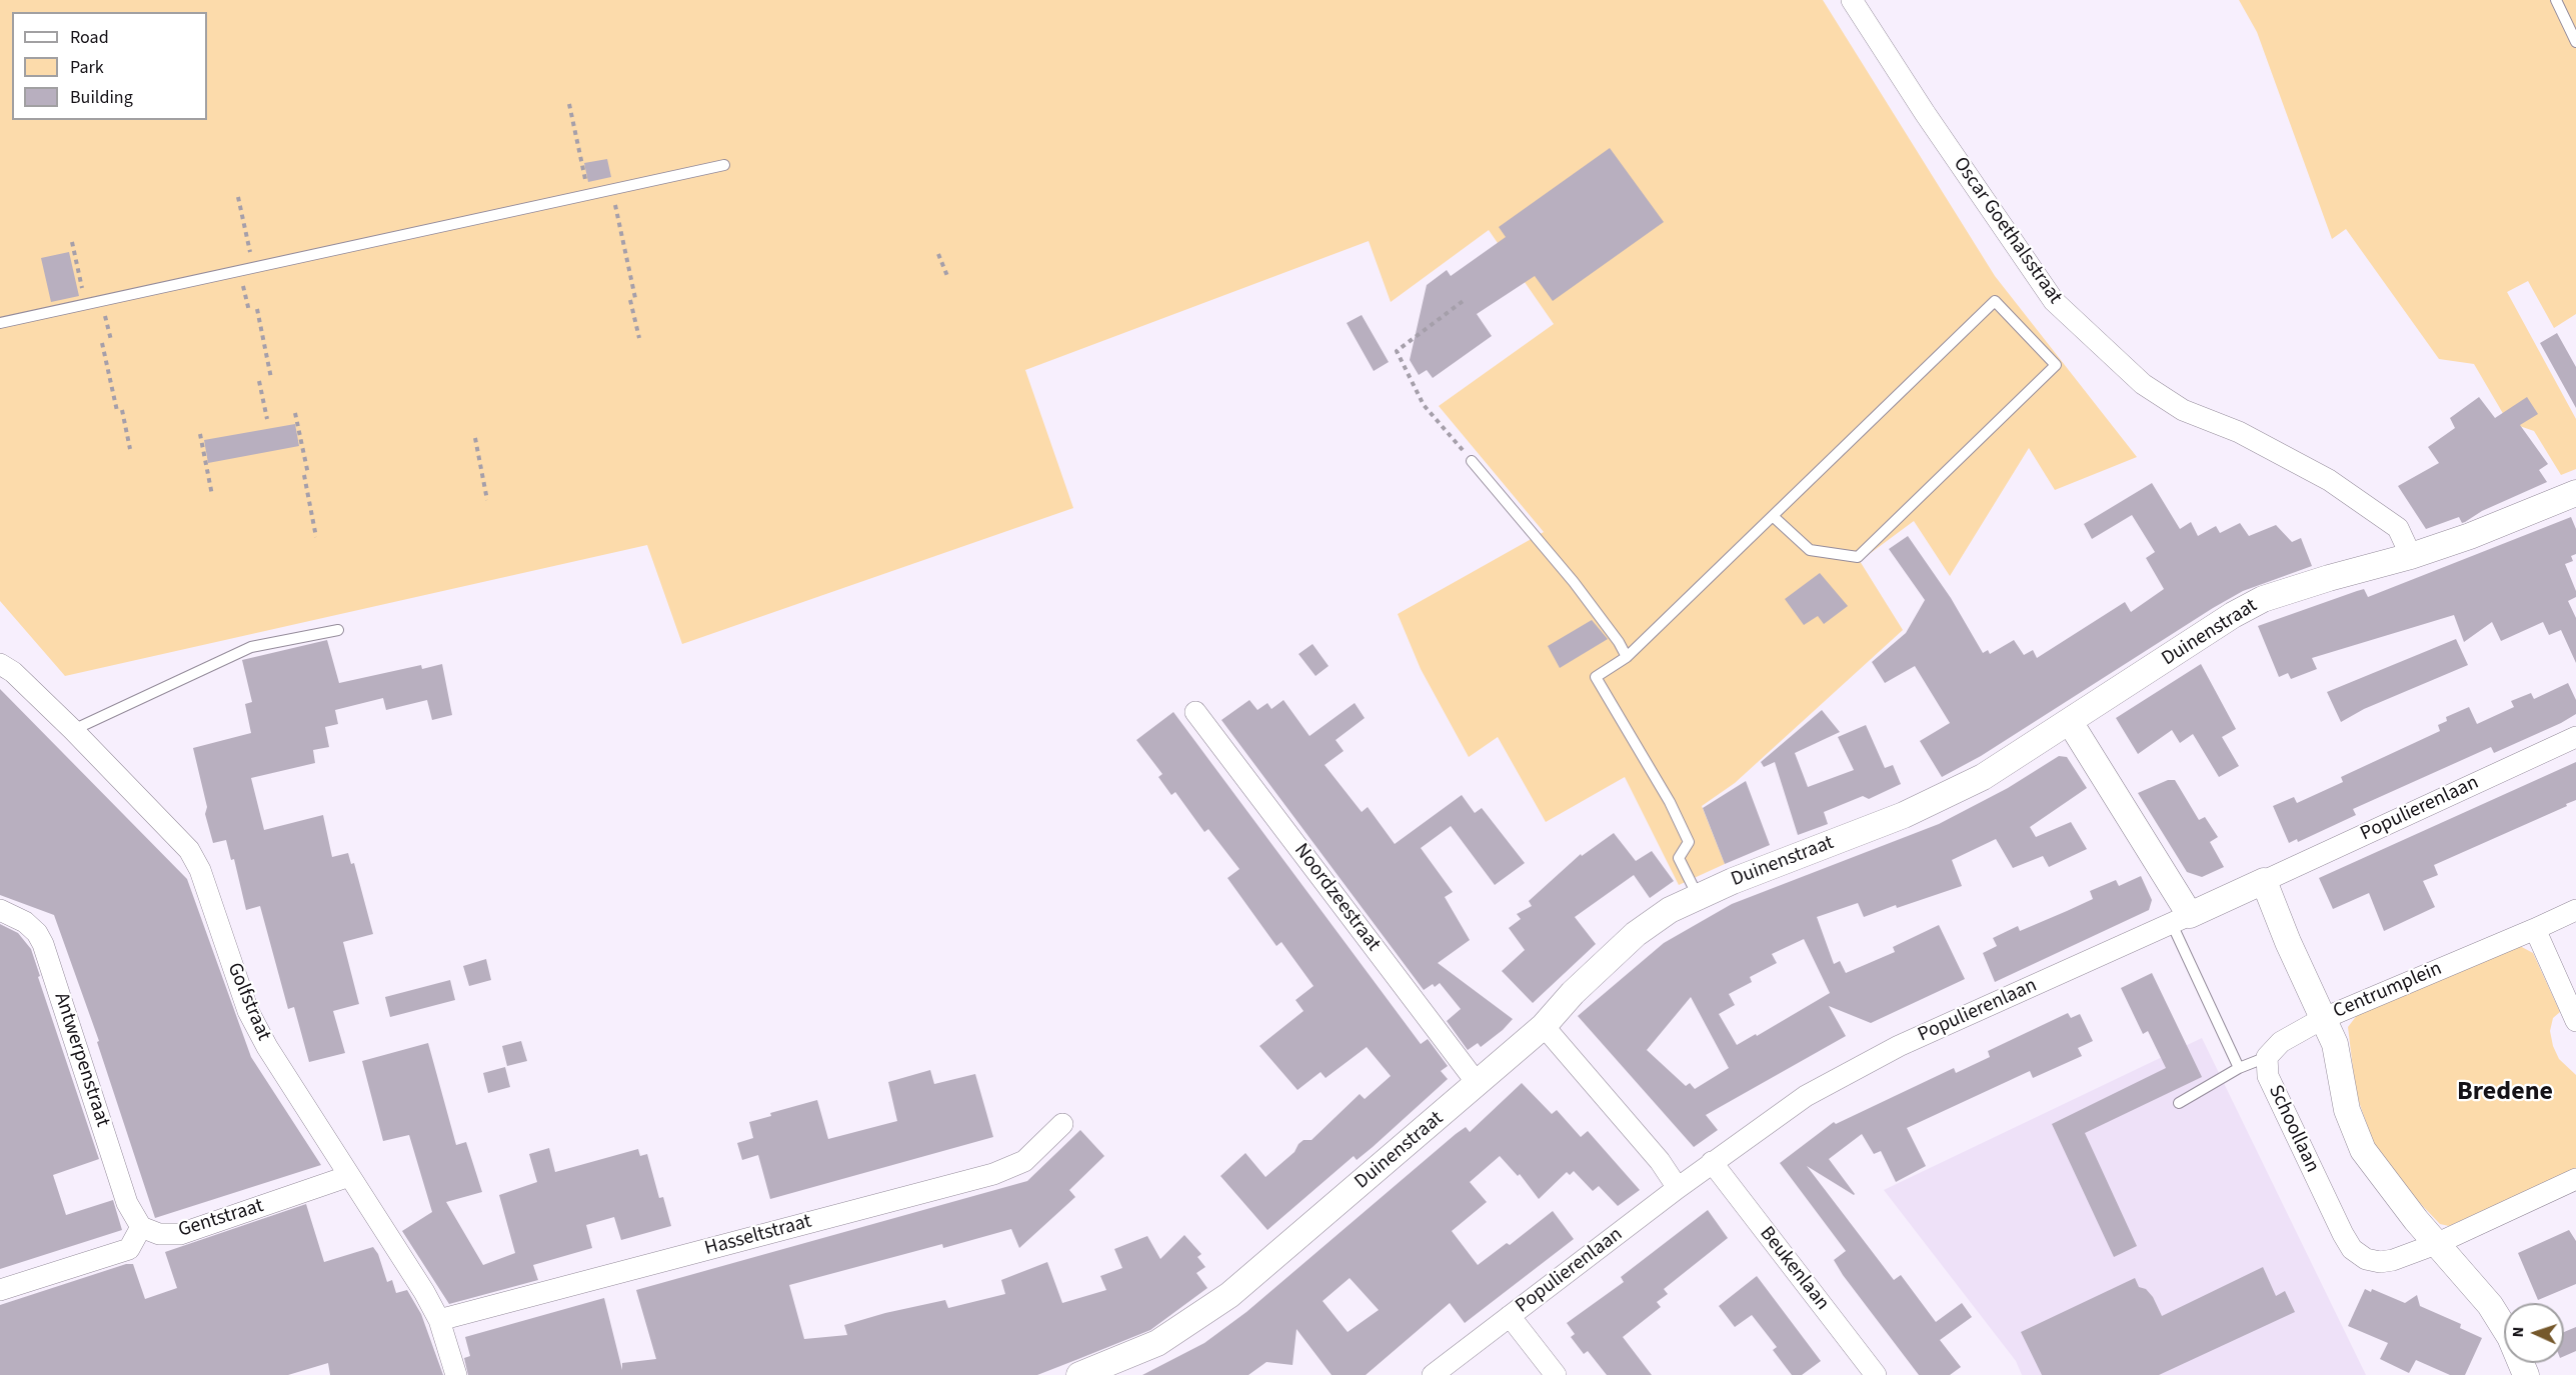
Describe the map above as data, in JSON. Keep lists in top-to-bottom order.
{
  "streets": {
    "street": [
      "Oscar Goethalsstraat",
      "Duinenstraat",
      "Populierenlaan",
      "Noordzeestraat",
      "Centrumplein",
      "Golfstraat",
      "Antwerpenstraat",
      "Schoollaan",
      "Gentstraat",
      "Hasseltstraat",
      "Beukenlaan"
    ]
  },
  "crossings": [
    ["Oscar Goethalsstraat", "Duinenstraat"],
    ["Duinenstraat", "Noordzeestraat"],
    ["Populierenlaan", "Beukenlaan"],
    ["Centrumplein", "Schoollaan"],
    ["Golfstraat", "Gentstraat"],
    ["Golfstraat", "Hasseltstraat"],
    ["Antwerpenstraat", "Gentstraat"]
  ],
  "districts": ["Bredene"],
  "legend": ["Road", "Park", "Building"],
  "north": "left"
}
